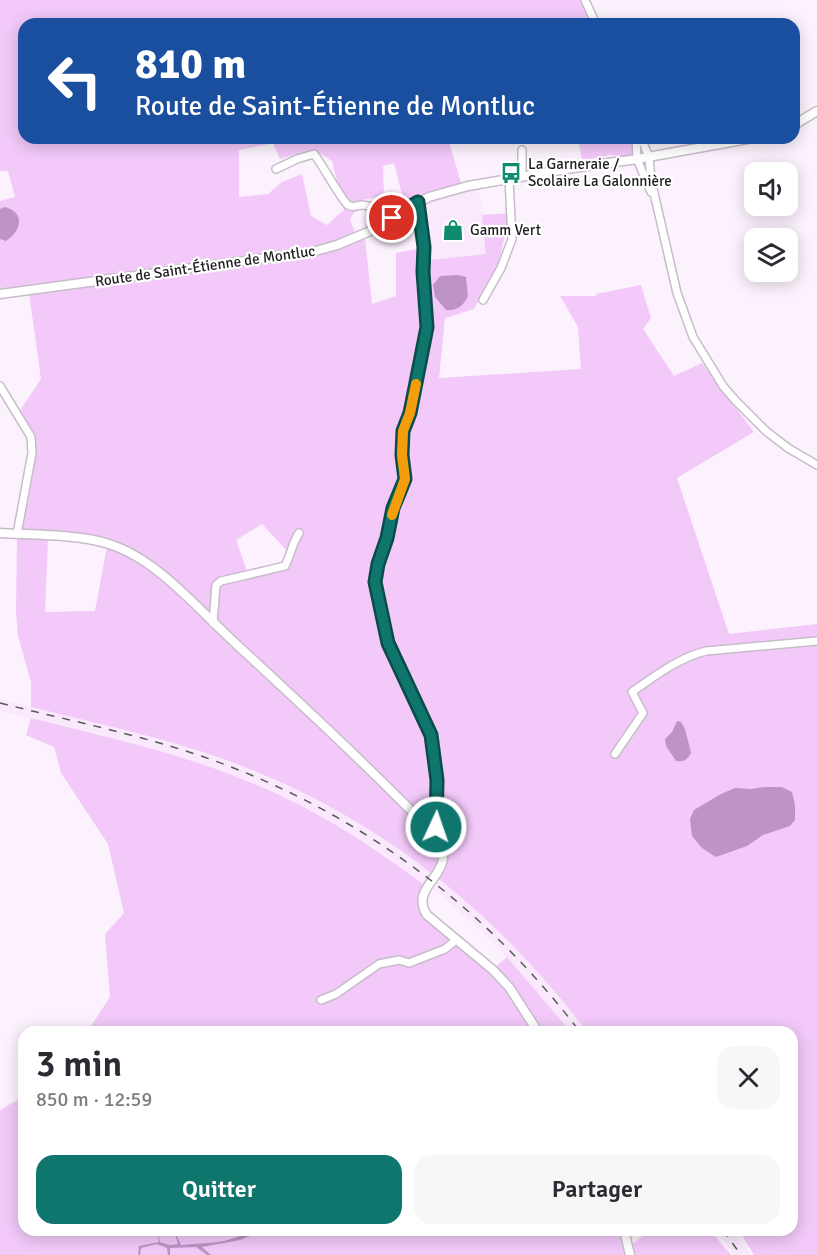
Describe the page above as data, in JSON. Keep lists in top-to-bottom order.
{
  "streets": {
    "main road": ["Route de Saint-Étienne de Montluc"]
  },
  "places": {
    "bus stop": ["La Garneraie / Scolaire La Galonnière"],
    "shop": ["Gamm Vert"]
  },
  "page": {
    "turn": ["810 m", "Route de Saint-Étienne de Montluc"],
    "heading": ["3 min", "850 m · 12:59"],
    "buttons": ["Quitter", "Partager"]
  }
}
